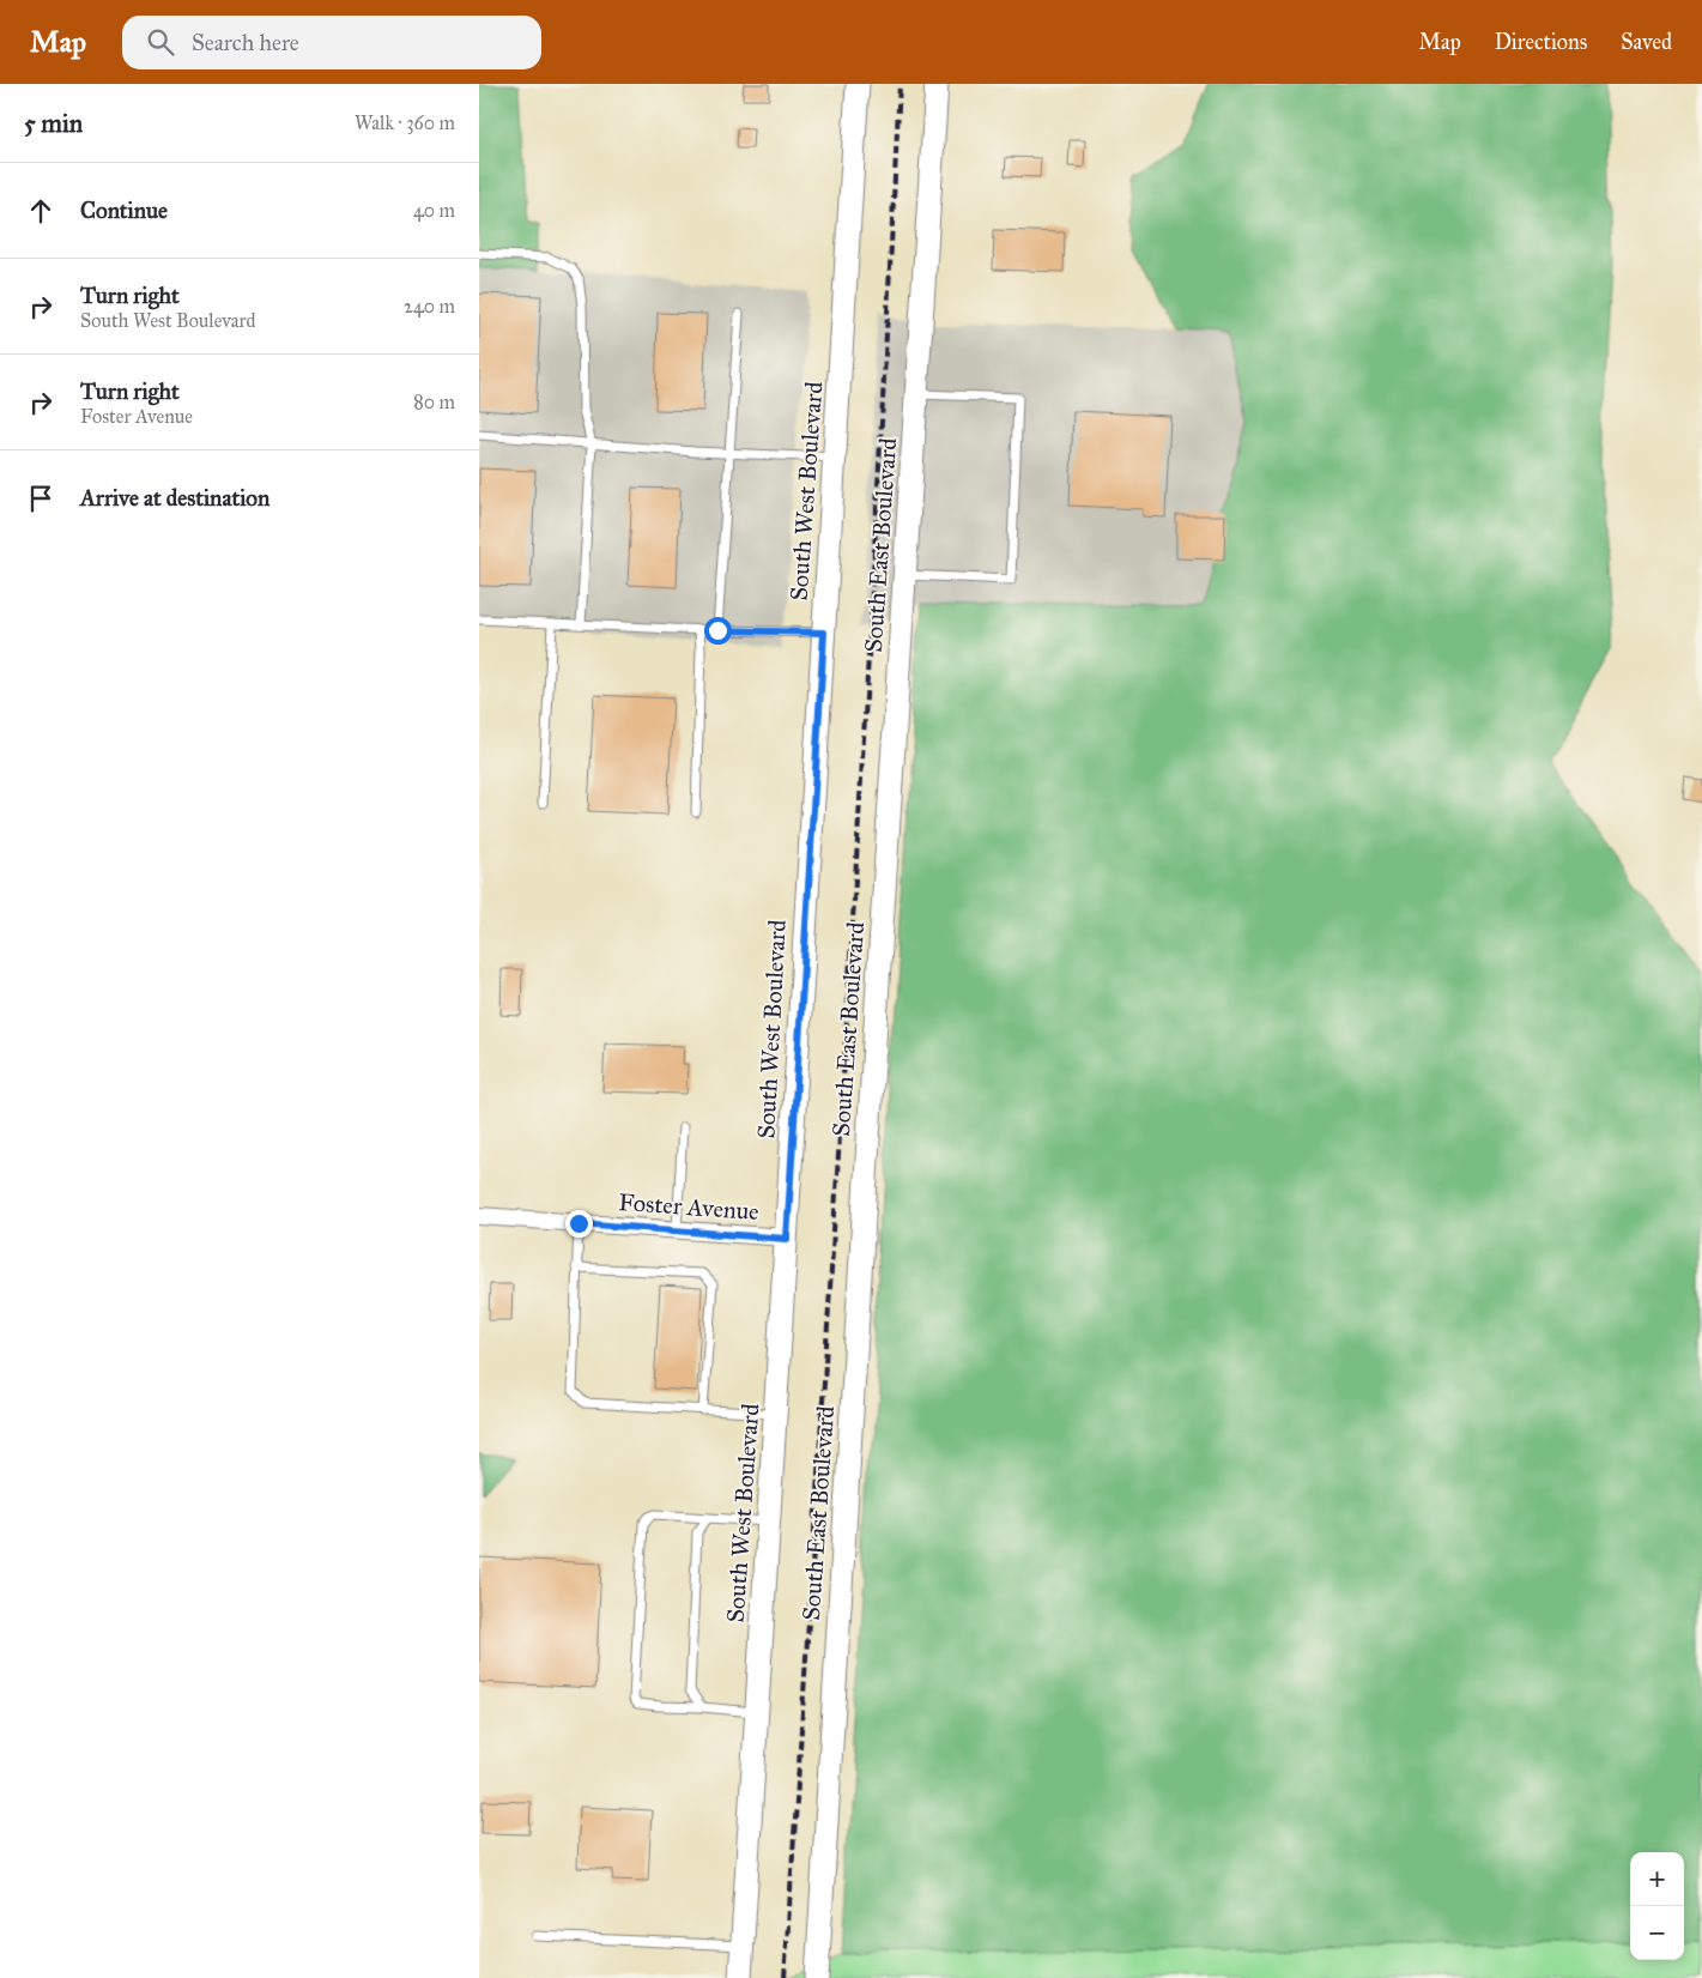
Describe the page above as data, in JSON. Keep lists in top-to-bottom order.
{
  "streets": {
    "main road": ["South West Boulevard", "South East Boulevard"],
    "street": ["Foster Avenue"]
  },
  "crossings": [
    ["South West Boulevard", "Foster Avenue"]
  ],
  "page": {
    "header": "Map",
    "search": "Search here",
    "nav": ["Map", "Directions", "Saved"],
    "heading": ["5 min", "Walk · 360 m"],
    "list": [
      ["Continue", "40 m"],
      ["Turn right", "South West Boulevard", "240 m"],
      ["Turn right", "Foster Avenue", "80 m"],
      "Arrive at destination"
    ],
    "map_buttons": ["+", "−"]
  }
}
